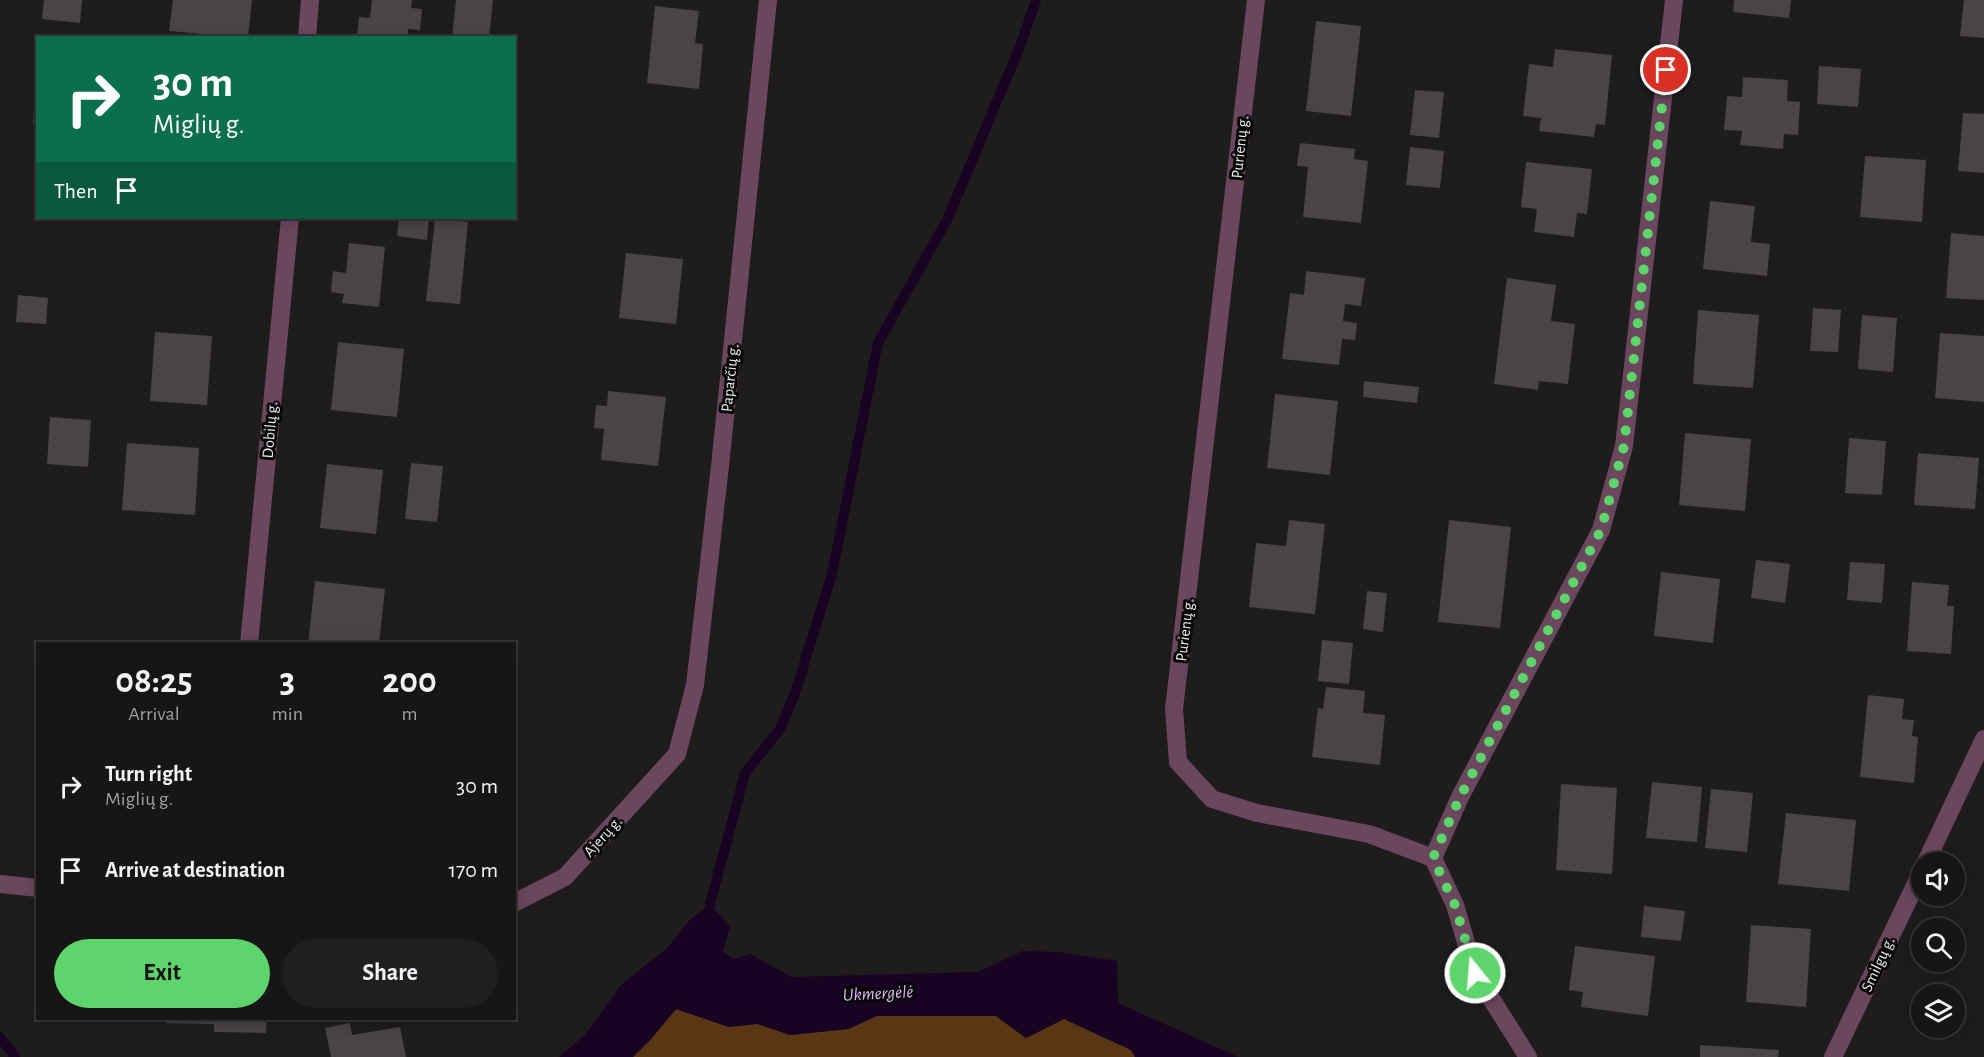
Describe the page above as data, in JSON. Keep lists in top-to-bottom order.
{
  "streets": {
    "street": [
      "Purienų g.",
      "Paparčių g.",
      "Dobilų g.",
      "Ajerų g.",
      "Smilgų g."
    ]
  },
  "crossings": [
    ["Paparčių g.", "Ajerų g."]
  ],
  "water": ["Ukmergėlė"],
  "page": {
    "turn": ["30 m", "Miglių g."],
    "then": "Then",
    "eta": [
      "08:25",
      "Arrival",
      "3",
      "min",
      "200",
      "m"
    ],
    "list": [
      {
        "name": "Turn right",
        "note": "Miglių g.",
        "value": "30 m"
      },
      {
        "name": "Arrive at destination",
        "value": "170 m"
      }
    ],
    "buttons": ["Exit", "Share"]
  }
}
